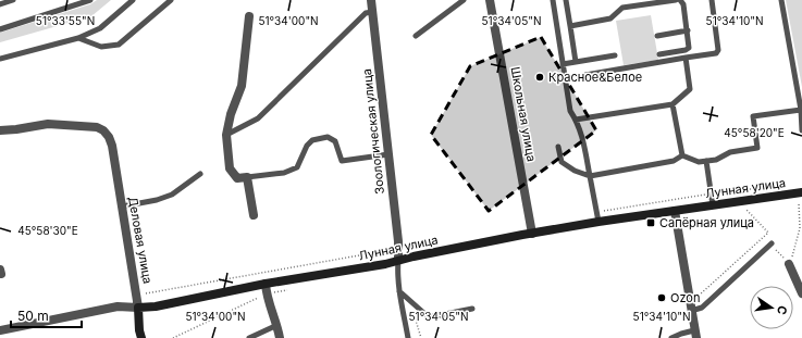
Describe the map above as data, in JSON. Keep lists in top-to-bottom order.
{
  "streets": {
    "street": [
      "Школьная улица",
      "Зоологическая улица",
      "Лунная улица",
      "Деловая улица"
    ]
  },
  "crossings": [
    ["Школьная улица", "Лунная улица"],
    ["Зоологическая улица", "Лунная улица"],
    ["Лунная улица", "Деловая улица"]
  ],
  "places": {
    "other": ["Красное&Белое", "Ozon"],
    "transit": ["Сапёрная улица"]
  },
  "scale_bar": "50 m",
  "north": "right",
  "coordinates": [
    "51°34'00\"N",
    "51°34'05\"N",
    "51°34'10\"N",
    "51°33'55\"N",
    "45°58'20\"E",
    "45°58'30\"E"
  ]
}
